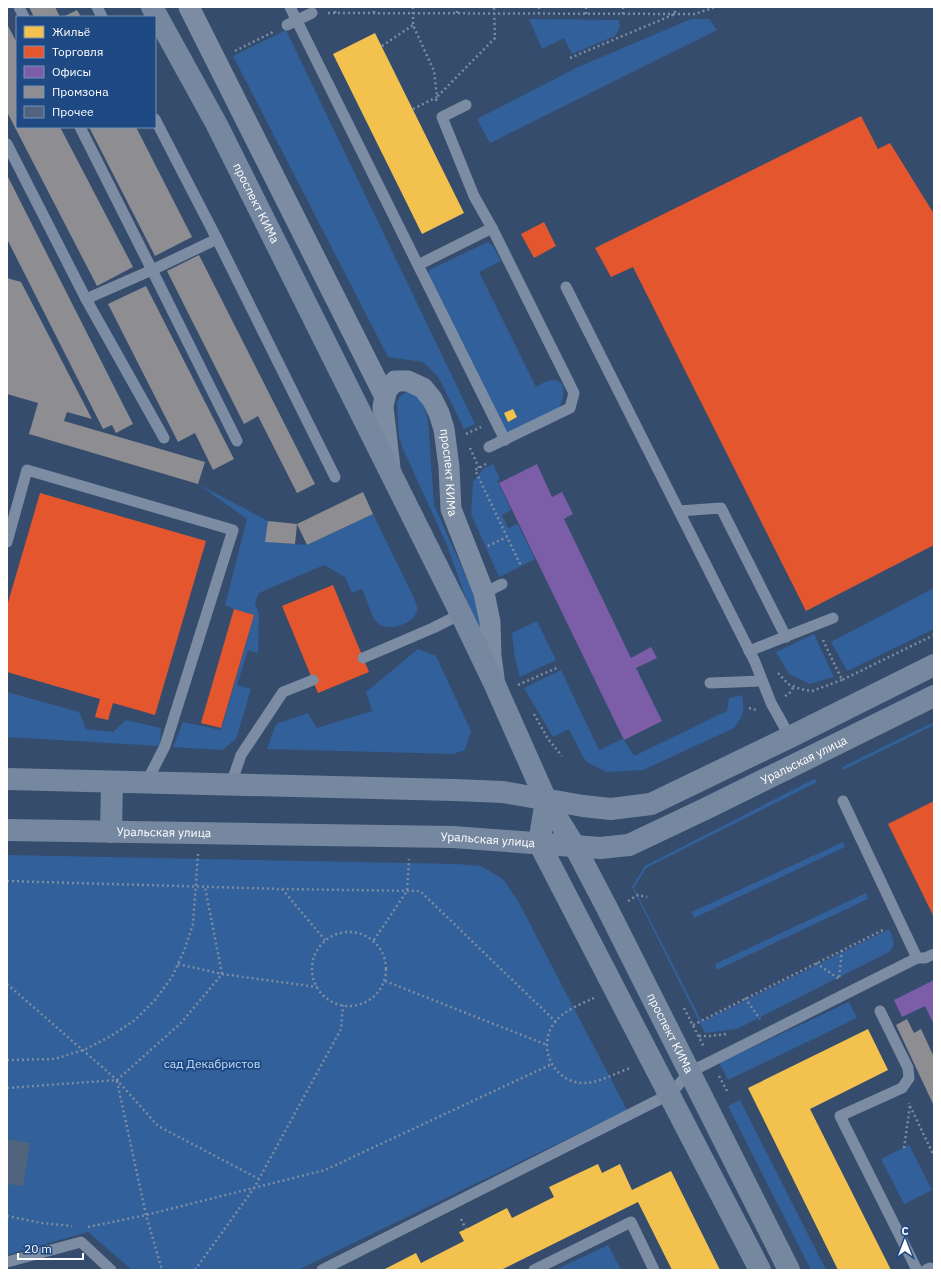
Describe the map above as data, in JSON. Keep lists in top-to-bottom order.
{
  "streets": {
    "main road": ["проспект КИМа", "Уральская улица"]
  },
  "crossings": [
    ["проспект КИМа", "Уральская улица"]
  ],
  "parks": ["сад Декабристов"],
  "legend": [
    "Жильё",
    "Торговля",
    "Офисы",
    "Промзона",
    "Прочее"
  ],
  "scale_bar": "20 m",
  "north": "top"
}
